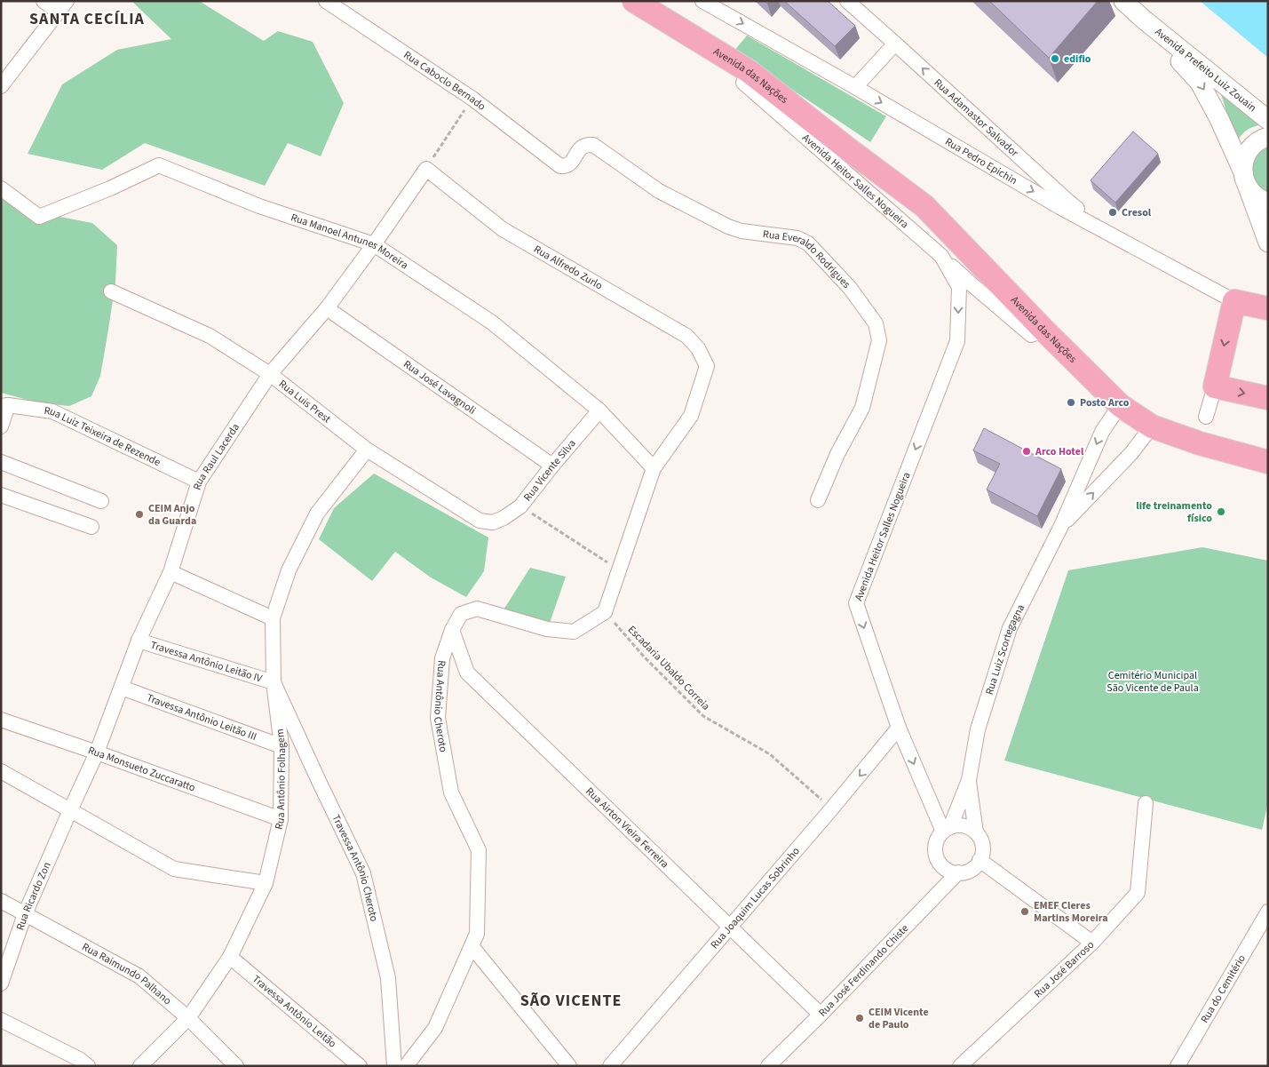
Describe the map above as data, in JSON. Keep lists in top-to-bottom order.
{
  "streets": {
    "main road": ["Avenida das Nações", "Rua Pedro Epichin"],
    "street": [
      "Avenida Prefeito Luiz Zouain",
      "Rua Caboclo Bernado",
      "Rua Adamastor Salvador",
      "Avenida Heitor Salles Nogueira",
      "Rua Manoel Antunes Moreira",
      "Rua Everaldo Rodrigues",
      "Rua Alfredo Zurlo",
      "Rua José Lavagnoli",
      "Rua Luis Prest",
      "Rua Luiz Teixeira de Rezende",
      "Rua Raul Lacerda",
      "Rua Vicente Silva",
      "Rua Luiz Scortegagna",
      "Travessa Antônio Leitão IV",
      "Rua Antônio Cheroto",
      "Travessa Antônio Leitão III",
      "Rua Monsueto Zuccaratto",
      "Rua Antônio Folhagem",
      "Rua Airton Vieira Ferreira",
      "Travessa Antônio Cheroto",
      "Rua Ricardo Zon",
      "Rua Joaquim Lucas Sobrinho",
      "Rua José Barroso",
      "Rua José Ferdinando Chiste",
      "Rua Raimundo Palhano",
      "Rua do Cemitério",
      "Travessa Antônio Leitão"
    ],
    "path": ["Escadaria Ubaldo Correia"]
  },
  "crossings": [
    ["Avenida das Nações", "Avenida Heitor Salles Nogueira"],
    ["Avenida das Nações", "Rua Luiz Scortegagna"],
    ["Rua Caboclo Bernado", "Rua Everaldo Rodrigues"],
    ["Rua Adamastor Salvador", "Rua Pedro Epichin"],
    ["Avenida Heitor Salles Nogueira", "Rua Luiz Scortegagna"],
    ["Avenida Heitor Salles Nogueira", "Rua Joaquim Lucas Sobrinho"],
    ["Avenida Heitor Salles Nogueira", "Rua José Ferdinando Chiste"],
    ["Rua Manoel Antunes Moreira", "Rua Alfredo Zurlo"],
    ["Rua Manoel Antunes Moreira", "Rua Raul Lacerda"],
    ["Rua Manoel Antunes Moreira", "Rua Vicente Silva"],
    ["Rua Alfredo Zurlo", "Rua Raul Lacerda"],
    ["Rua José Lavagnoli", "Rua Raul Lacerda"],
    ["Rua José Lavagnoli", "Rua Vicente Silva"],
    ["Rua Luis Prest", "Rua Raul Lacerda"],
    ["Rua Luis Prest", "Rua Vicente Silva"],
    ["Rua Luis Prest", "Rua Antônio Folhagem"],
    ["Rua Luiz Teixeira de Rezende", "Rua Raul Lacerda"],
    ["Rua Raul Lacerda", "Travessa Antônio Leitão IV"],
    ["Rua Raul Lacerda", "Travessa Antônio Leitão III"],
    ["Rua Raul Lacerda", "Rua Monsueto Zuccaratto"],
    ["Rua Raul Lacerda", "Rua Ricardo Zon"],
    ["Rua Luiz Scortegagna", "Rua José Ferdinando Chiste"],
    ["Travessa Antônio Leitão IV", "Rua Antônio Folhagem"],
    ["Travessa Antônio Leitão IV", "Travessa Antônio Cheroto"],
    ["Escadaria Ubaldo Correia", "Rua Antônio Cheroto"],
    ["Escadaria Ubaldo Correia", "Rua Joaquim Lucas Sobrinho"],
    ["Rua Antônio Cheroto", "Rua Airton Vieira Ferreira"],
    ["Travessa Antônio Leitão III", "Rua Antônio Folhagem"],
    ["Rua Monsueto Zuccaratto", "Rua Antônio Folhagem"],
    ["Rua Antônio Folhagem", "Travessa Antônio Cheroto"],
    ["Rua Antônio Folhagem", "Rua Raimundo Palhano"],
    ["Rua Antônio Folhagem", "Travessa Antônio Leitão"],
    ["Rua Airton Vieira Ferreira", "Rua Joaquim Lucas Sobrinho"],
    ["Rua Airton Vieira Ferreira", "Rua José Ferdinando Chiste"],
    ["Rua Ricardo Zon", "Rua Raimundo Palhano"]
  ],
  "one_way": ["Rua Adamastor Salvador", "Rua Pedro Epichin", "Avenida Heitor Salles Nogueira"],
  "districts": ["SANTA CECÍLIA", "SÃO VICENTE"],
  "parks": ["Cemitério Municipal São Vicente de Paula"],
  "places": [
    "edifio",
    "Cresol",
    "Posto Arco",
    "Arco Hotel",
    "life treinamento físico",
    "CEIM Anjo da Guarda",
    "EMEF Cleres Martins Moreira",
    "CEIM Vicente de Paulo"
  ]
}
